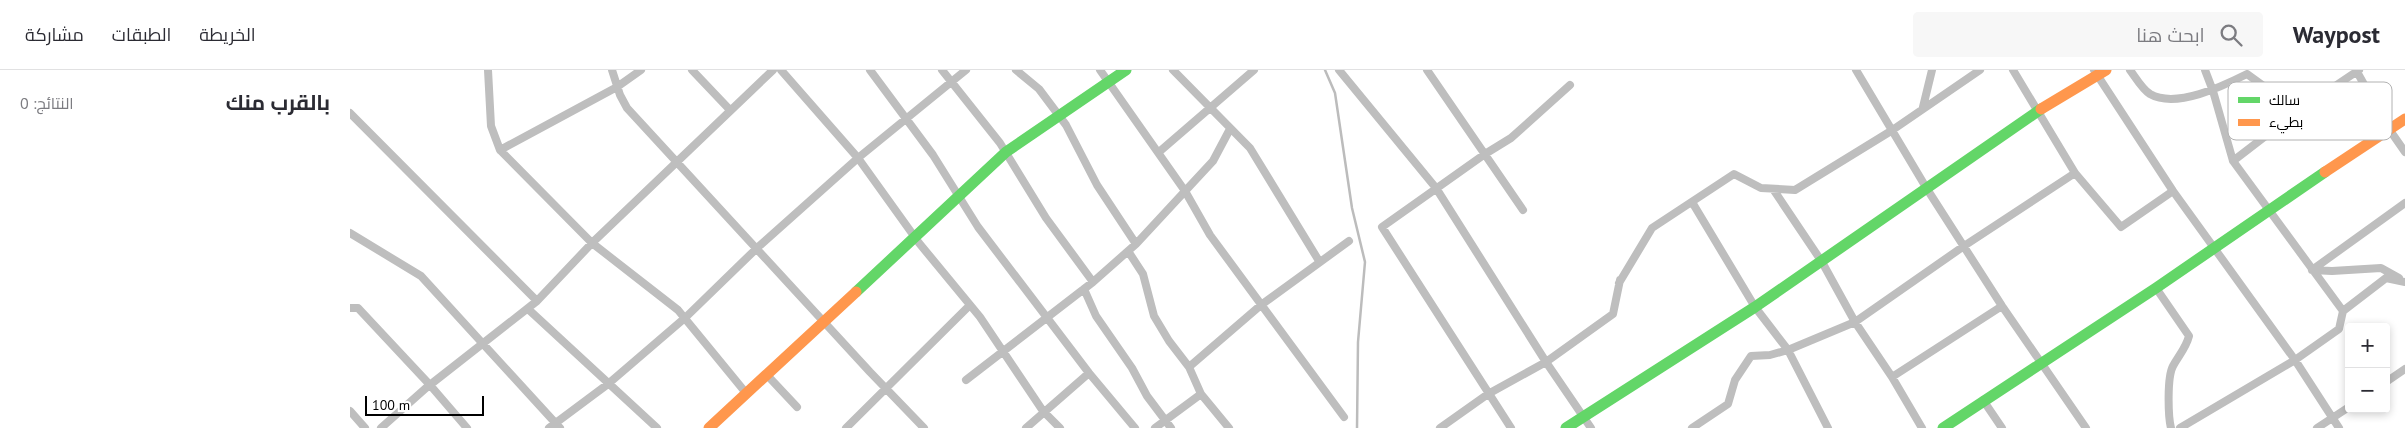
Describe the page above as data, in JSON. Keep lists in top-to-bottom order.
{
  "legend": ["سالك", "بطيء"],
  "scale_bar": "100 m",
  "page": {
    "header": "Waypost",
    "search": "ابحث هنا",
    "nav": ["الخريطة", "الطبقات", "مشاركة"],
    "heading": ["بالقرب منك", "النتائج: 0"],
    "map_buttons": ["+", "−"],
    "scale": "100 m"
  }
}
